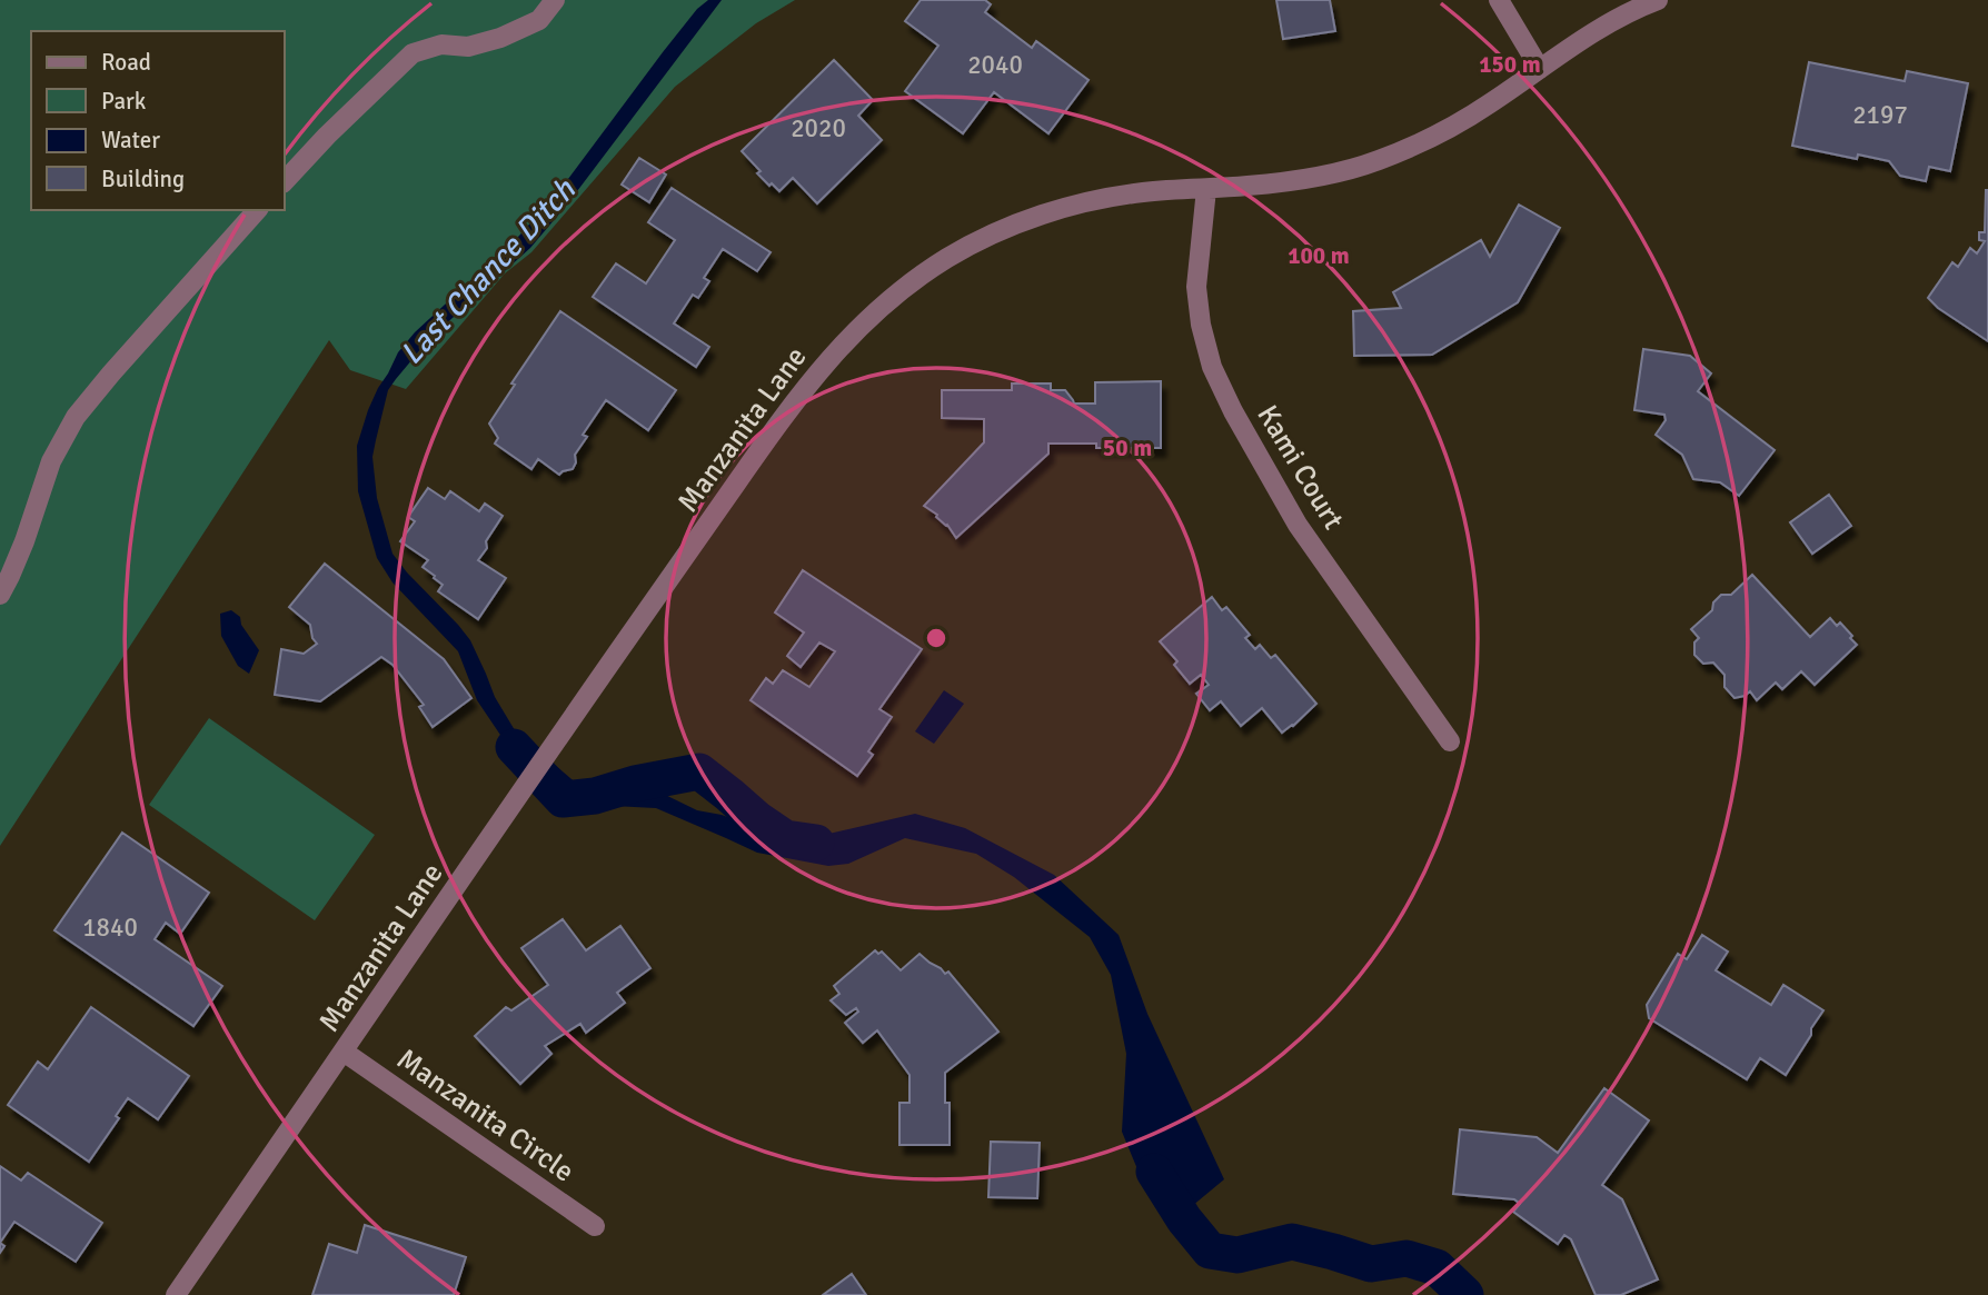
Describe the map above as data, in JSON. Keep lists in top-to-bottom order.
{
  "streets": {
    "street": ["Manzanita Lane", "Kami Court", "Manzanita Circle"]
  },
  "crossings": [
    ["Manzanita Lane", "Kami Court"],
    ["Manzanita Lane", "Manzanita Circle"]
  ],
  "water": ["Last Chance Ditch"],
  "house_numbers": [
    "2040",
    "2197",
    "2020",
    "1840"
  ],
  "legend": [
    "Road",
    "Park",
    "Water",
    "Building"
  ],
  "rings": ["150 m", "100 m", "50 m"]
}
